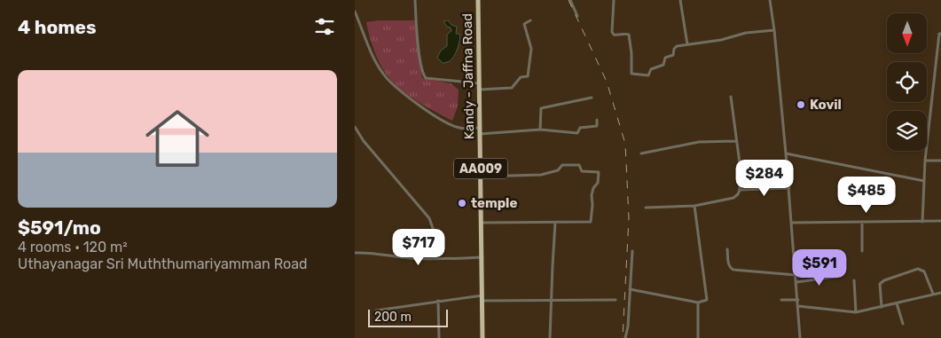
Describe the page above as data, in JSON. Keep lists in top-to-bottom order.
{
  "streets": {
    "highway": ["Kandy - Jaffna Road", "AA009"]
  },
  "places": ["Kovil", "temple"],
  "scale_bar": "200 m",
  "north": "bottom",
  "page": {
    "heading": "4 homes",
    "list": [
      {
        "name": "$591/mo",
        "note": "4 rooms · 120 m² · Uthayanagar Sri Muththumariyamman Road"
      }
    ],
    "price": [
      "$284",
      "$485",
      "$717",
      "$591"
    ],
    "scale": "200 m"
  }
}
